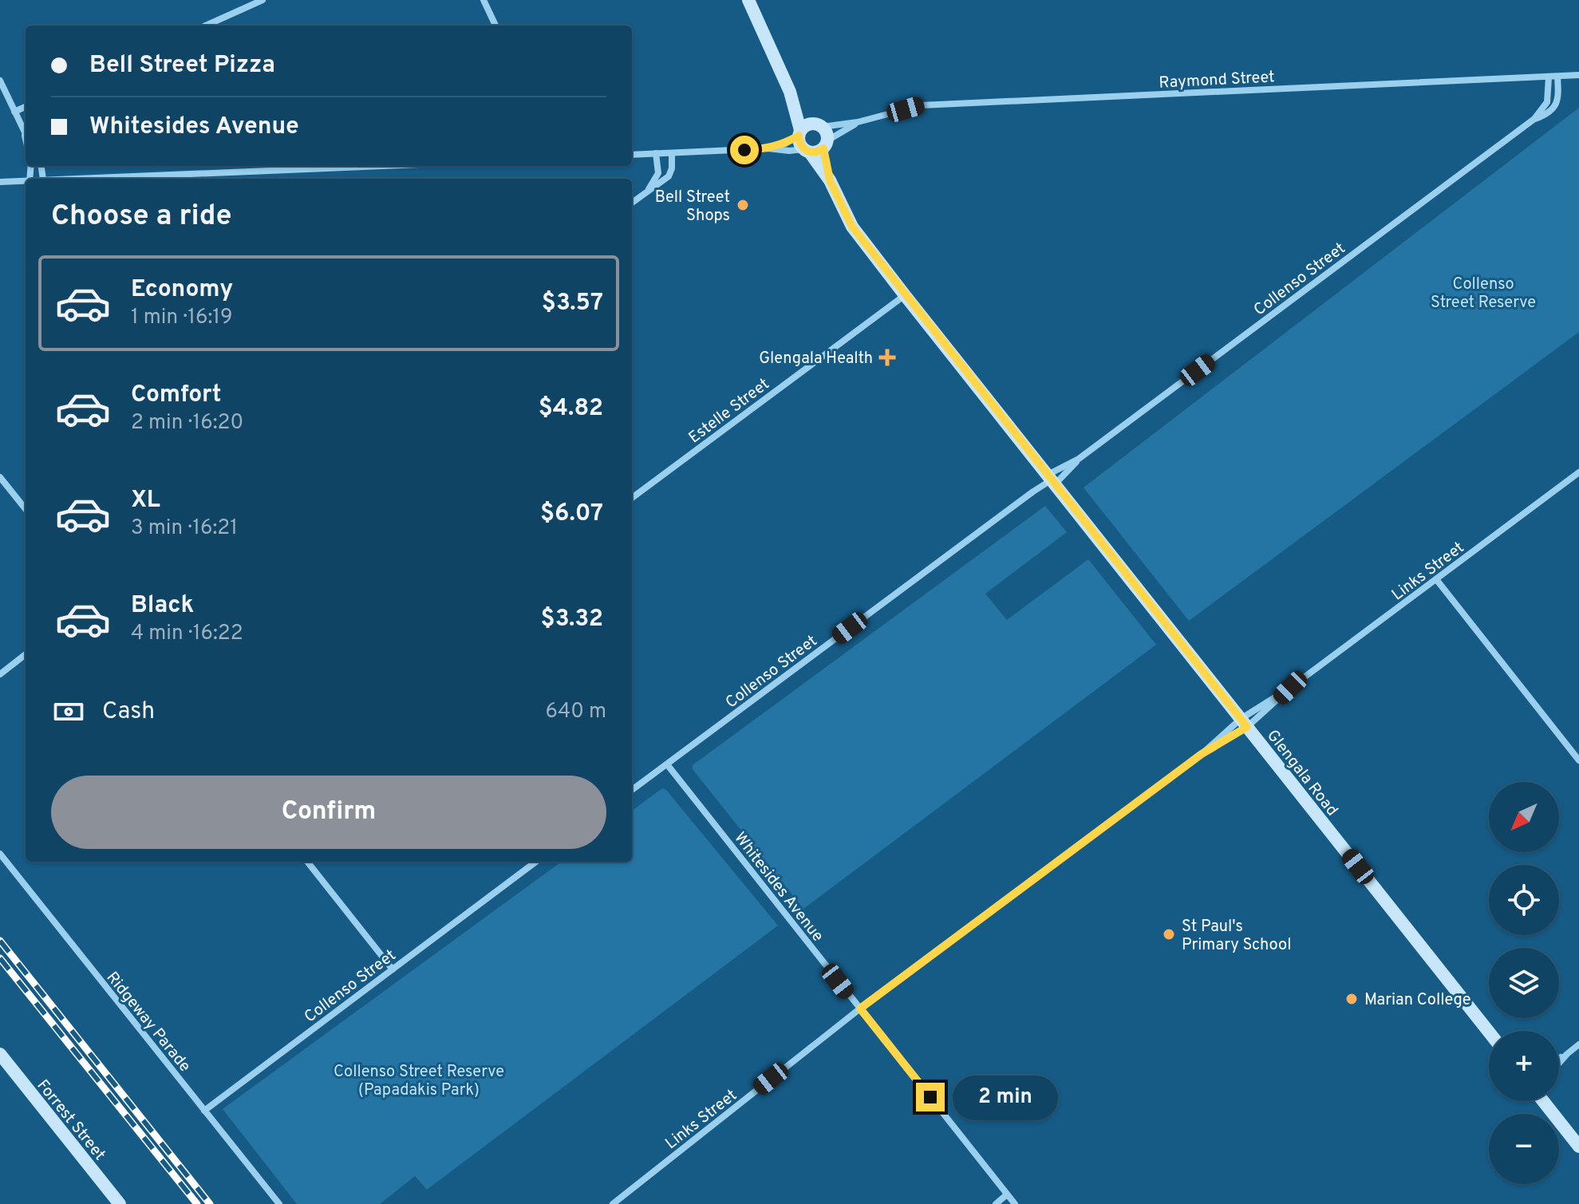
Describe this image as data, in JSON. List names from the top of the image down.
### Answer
{
  "streets": {
    "street": [
      "Raymond Street",
      "Collenso Street",
      "Estelle Street",
      "Links Street",
      "Glengala Road",
      "Whitesides Avenue",
      "Ridgeway Parade",
      "Forrest Street"
    ]
  },
  "crossings": [
    ["Raymond Street", "Collenso Street"],
    ["Raymond Street", "Glengala Road"],
    ["Collenso Street", "Glengala Road"],
    ["Collenso Street", "Whitesides Avenue"],
    ["Collenso Street", "Ridgeway Parade"],
    ["Estelle Street", "Glengala Road"],
    ["Links Street", "Glengala Road"],
    ["Links Street", "Whitesides Avenue"]
  ],
  "parks": ["Collenso Street Reserve", "Collenso Street Reserve (Papadakis Park)"],
  "places": {
    "other": ["Bell Street Shops", "St Paul's Primary School", "Marian College"],
    "health": ["Glengala Health"]
  },
  "north": "bottom left",
  "page": {
    "banner": ["Bell Street Pizza", "Whitesides Avenue"],
    "heading": "Choose a ride",
    "list": [
      {
        "name": "Economy",
        "note": "1 min · 16:19",
        "value": "$3.57"
      },
      {
        "name": "Comfort",
        "note": "2 min · 16:20",
        "value": "$4.82"
      },
      {
        "name": "XL",
        "note": "3 min · 16:21",
        "value": "$6.07"
      },
      {
        "name": "Black",
        "note": "4 min · 16:22",
        "value": "$3.32"
      }
    ],
    "pay": ["Cash", "640 m"],
    "buttons": "Confirm",
    "map_buttons": ["+", "−"],
    "bubble": "2 min"
  }
}
